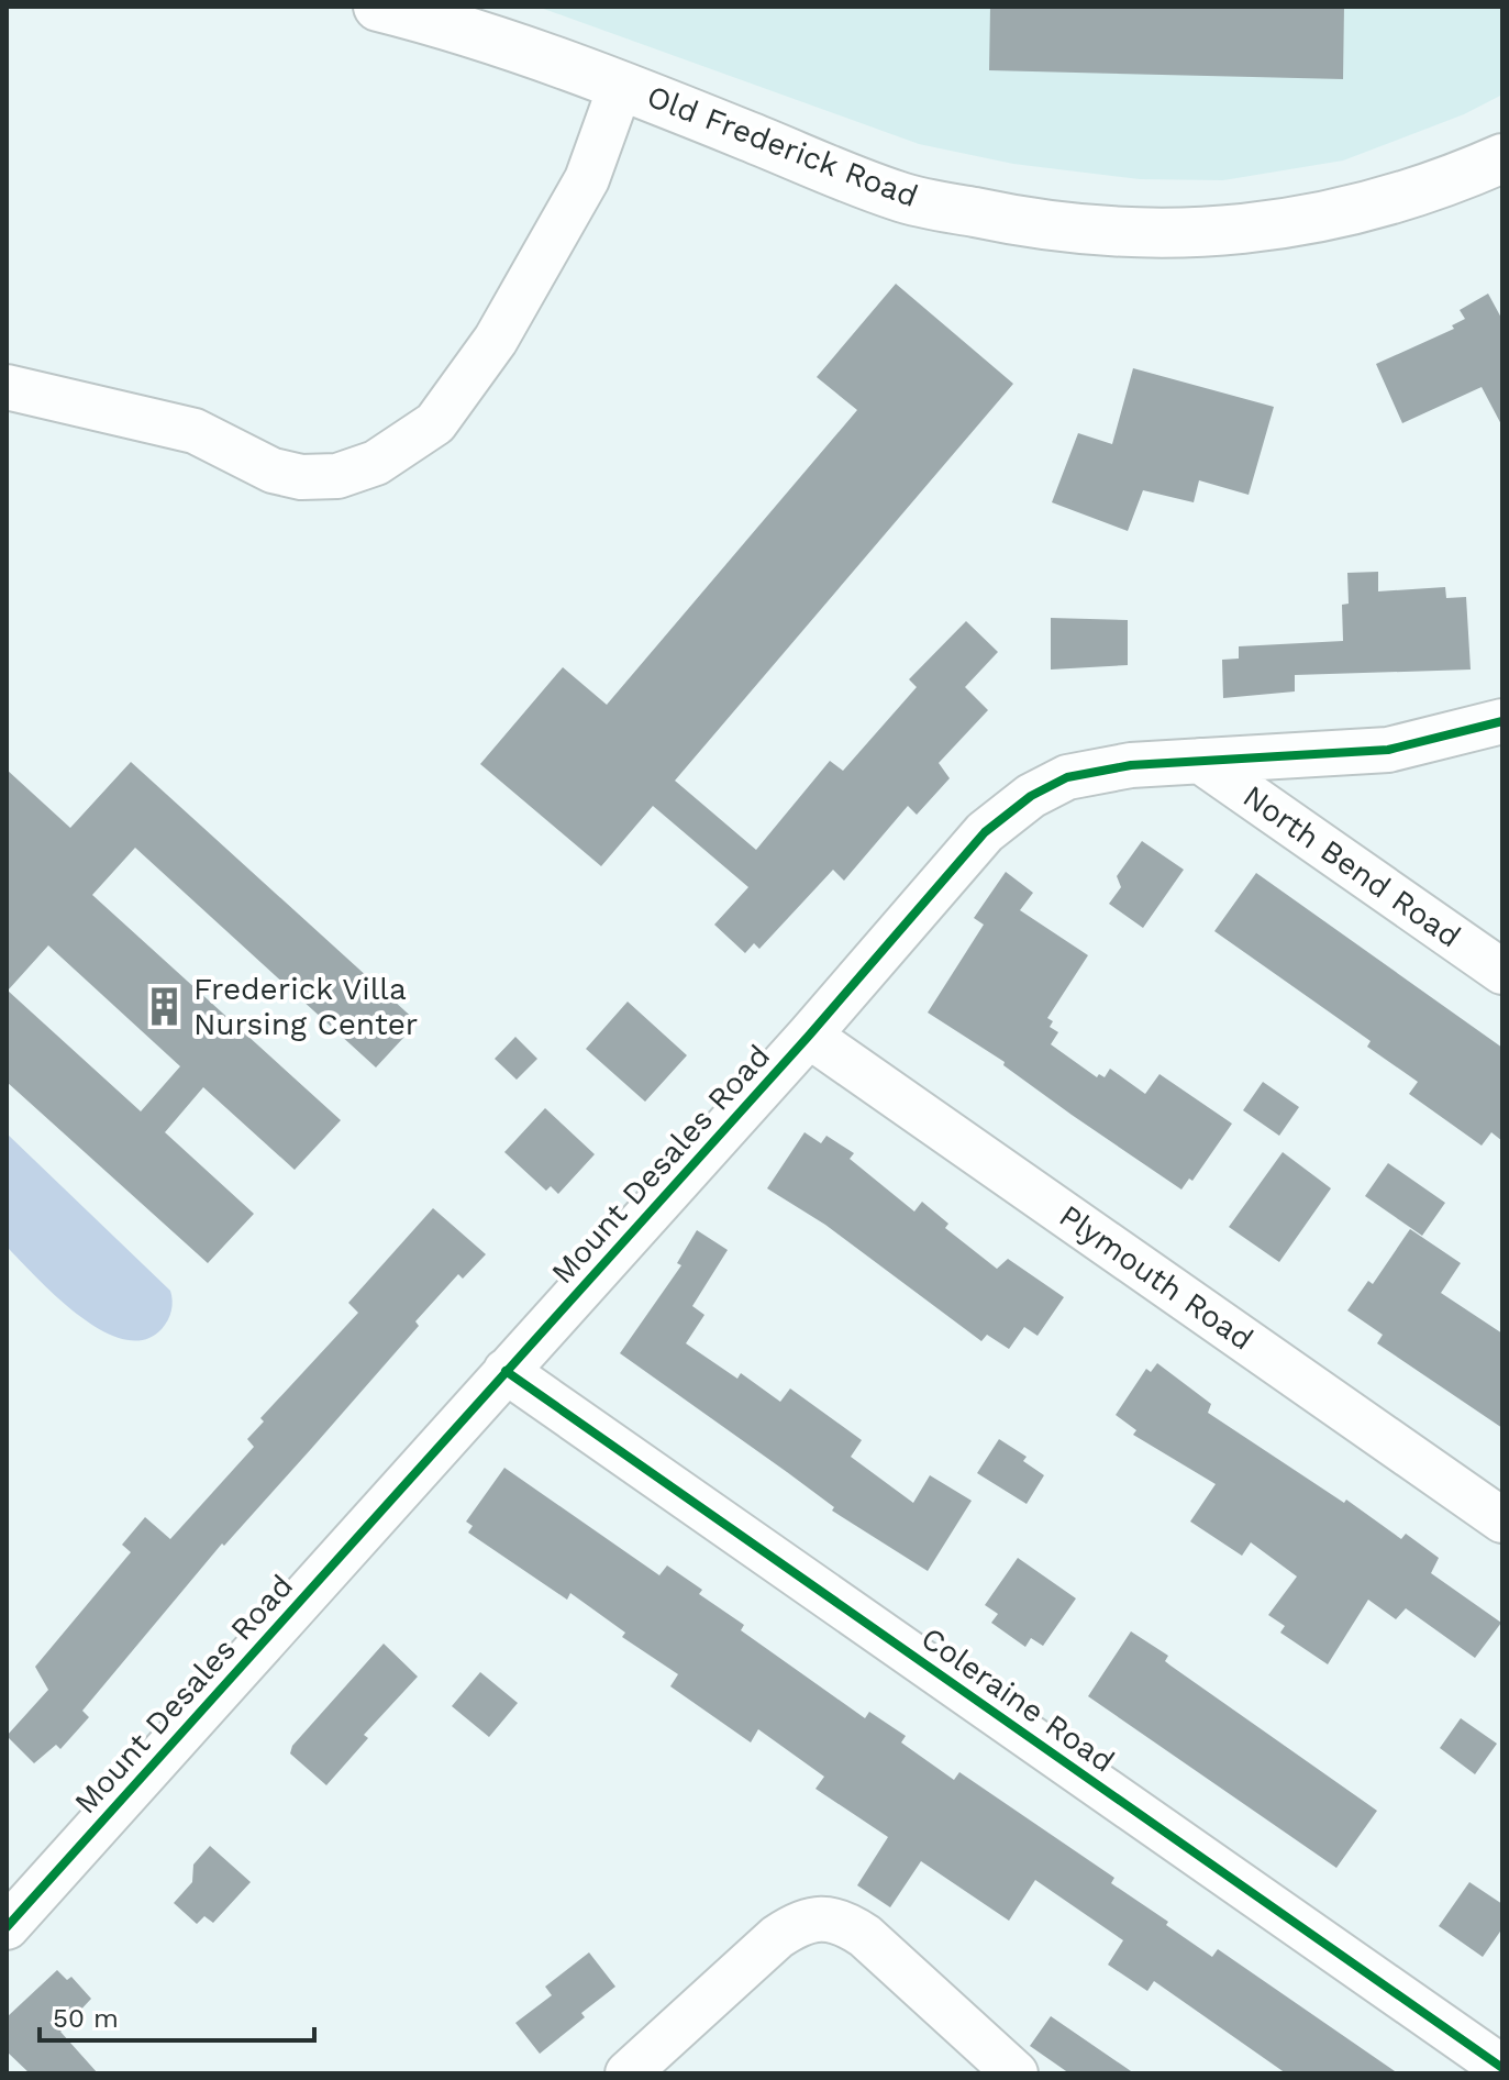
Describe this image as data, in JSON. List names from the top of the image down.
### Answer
{
  "streets": {
    "street": [
      "Old Frederick Road",
      "North Bend Road",
      "Mount Desales Road",
      "Plymouth Road",
      "Coleraine Road"
    ]
  },
  "crossings": [
    ["North Bend Road", "Mount Desales Road"],
    ["Mount Desales Road", "Plymouth Road"],
    ["Mount Desales Road", "Coleraine Road"]
  ],
  "places": {
    "building": ["Frederick Villa Nursing Center"]
  },
  "scale_bar": "50 m"
}
